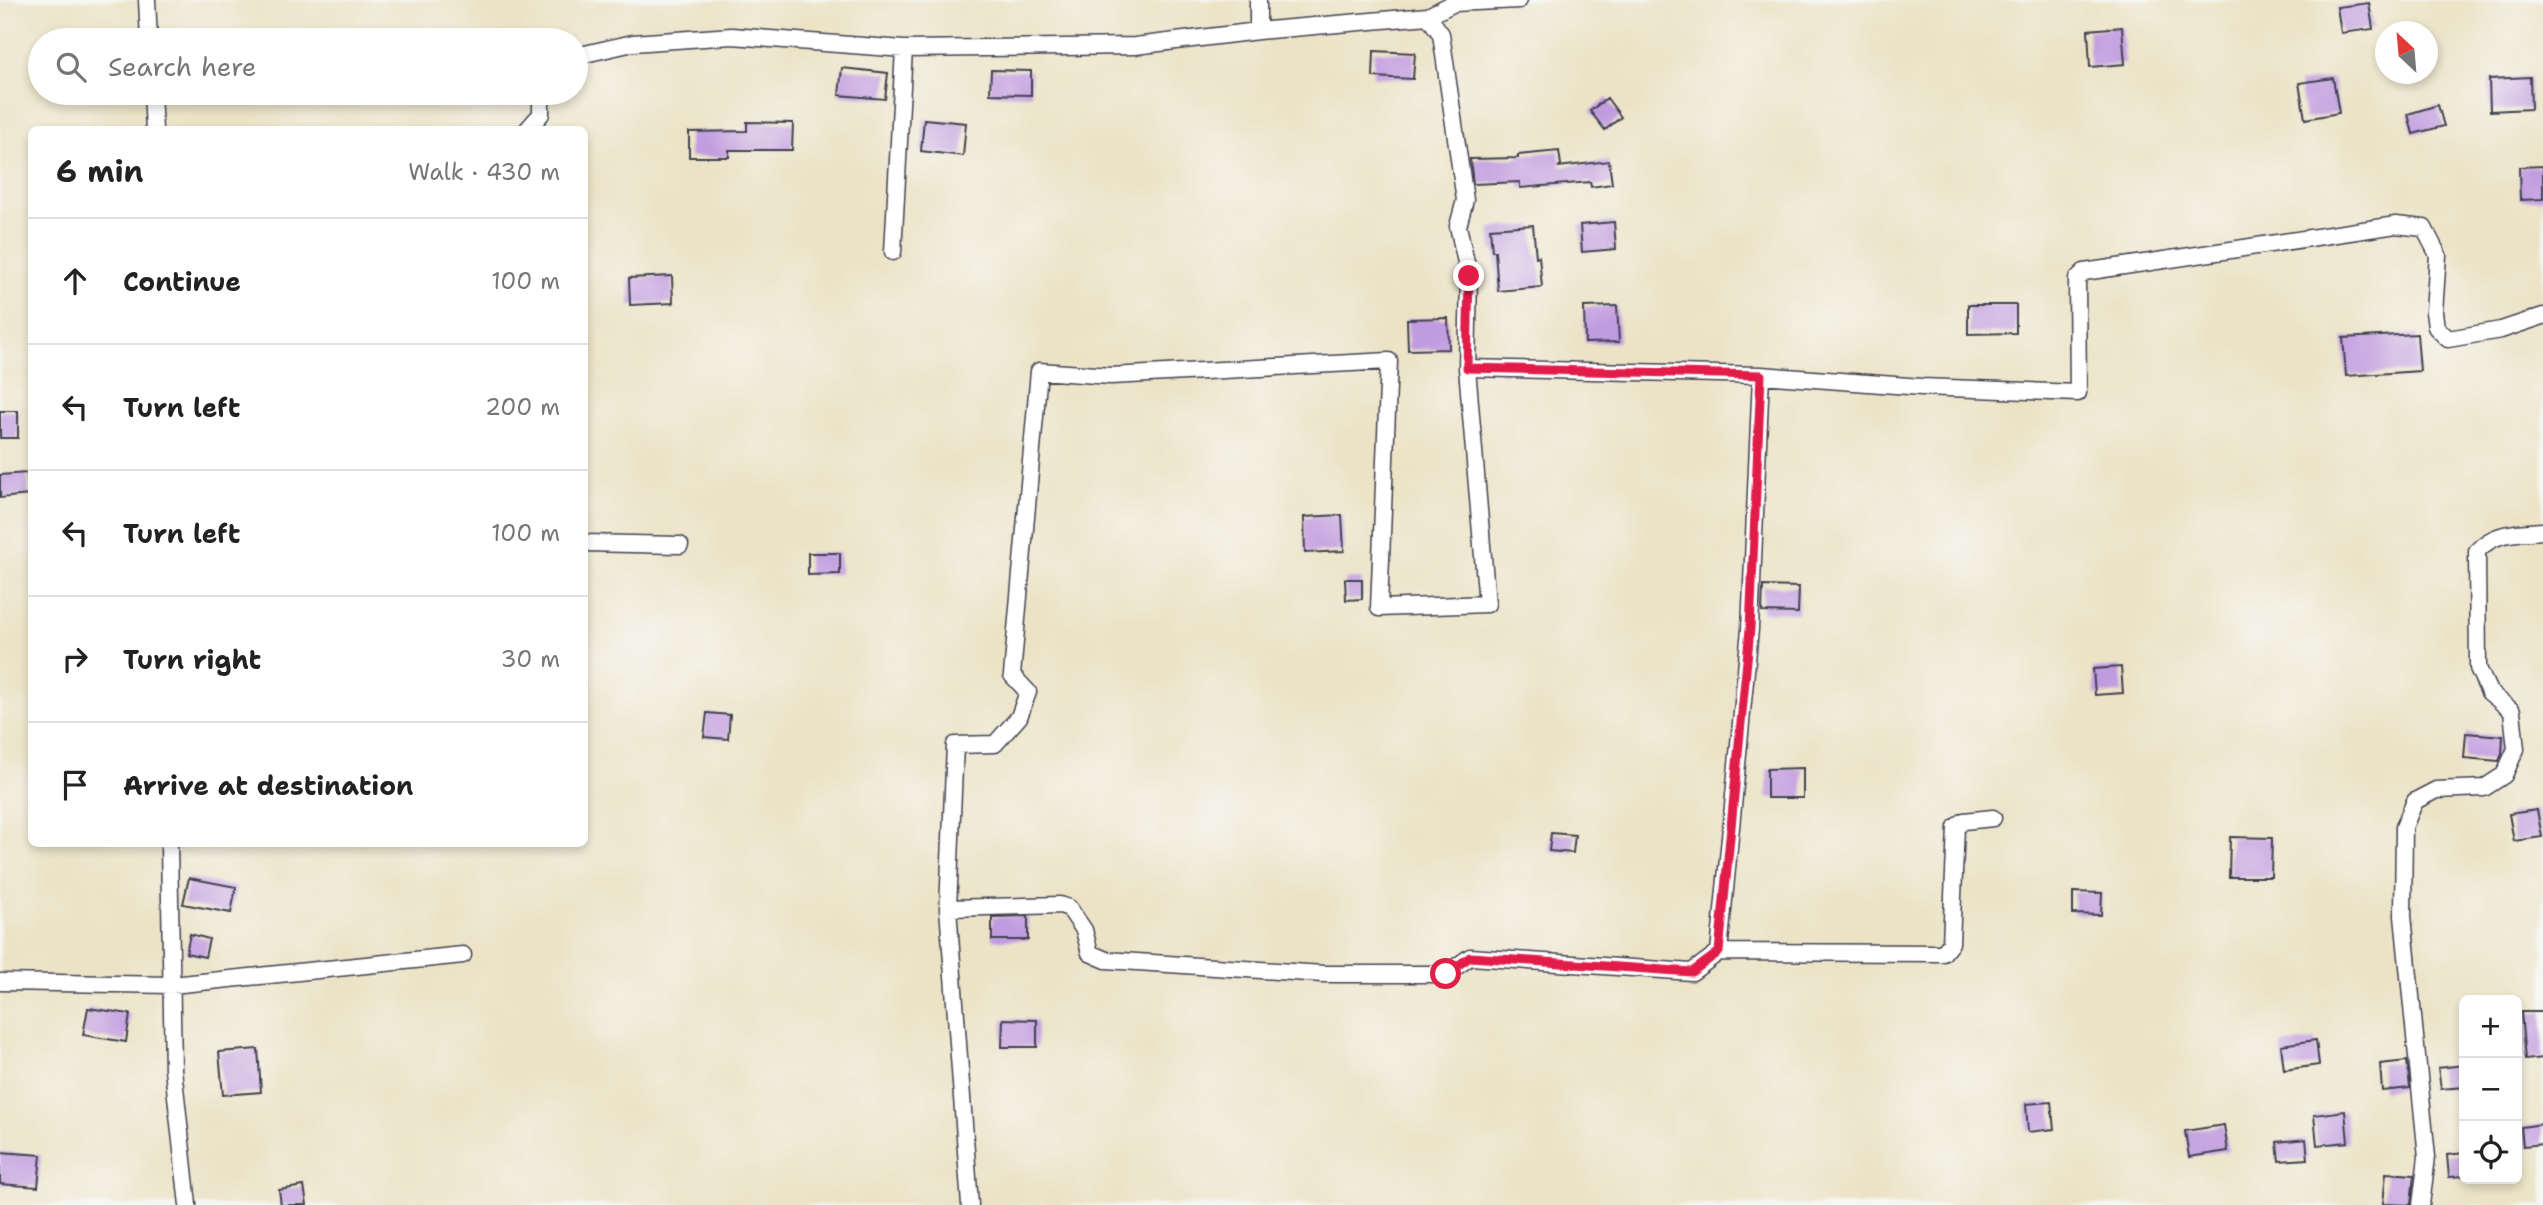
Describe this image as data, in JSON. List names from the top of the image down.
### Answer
{
  "north": "top left",
  "page": {
    "search": "Search here",
    "heading": ["6 min", "Walk · 430 m"],
    "list": [
      ["Continue", "100 m"],
      ["Turn left", "200 m"],
      ["Turn left", "100 m"],
      ["Turn right", "30 m"],
      "Arrive at destination"
    ],
    "map_buttons": ["+", "−"]
  }
}
